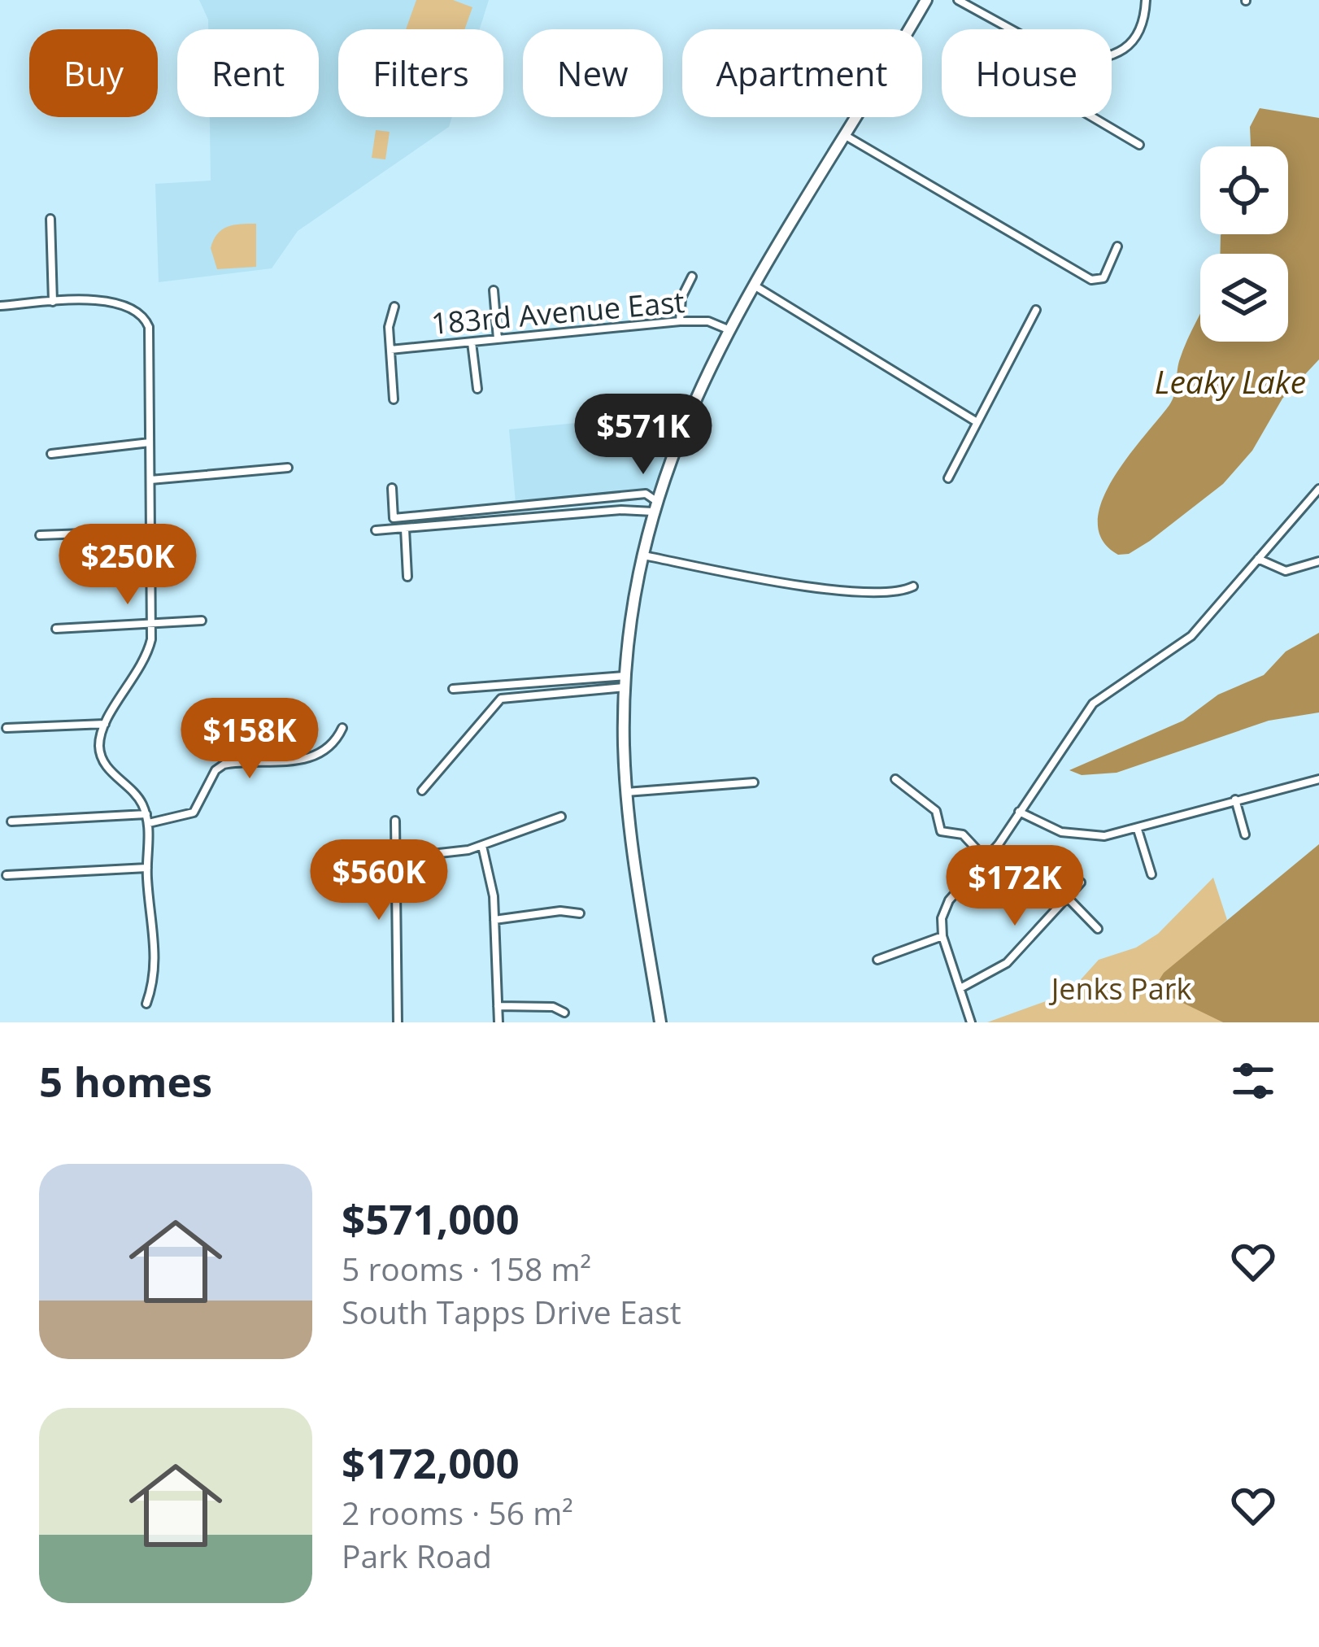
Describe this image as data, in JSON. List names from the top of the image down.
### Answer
{
  "streets": {
    "street": ["183rd Avenue East"]
  },
  "water": ["Leaky Lake"],
  "parks": ["Jenks Park"],
  "page": {
    "chip": [
      "Buy",
      "Rent",
      "Filters",
      "New",
      "Apartment",
      "House"
    ],
    "price": [
      "$571K",
      "$250K",
      "$158K",
      "$560K",
      "$172K"
    ],
    "heading": "5 homes",
    "list": [
      {
        "name": "$571,000",
        "note": "5 rooms · 158 m² · South Tapps Drive East"
      },
      {
        "name": "$172,000",
        "note": "2 rooms · 56 m² · Park Road"
      }
    ]
  }
}
